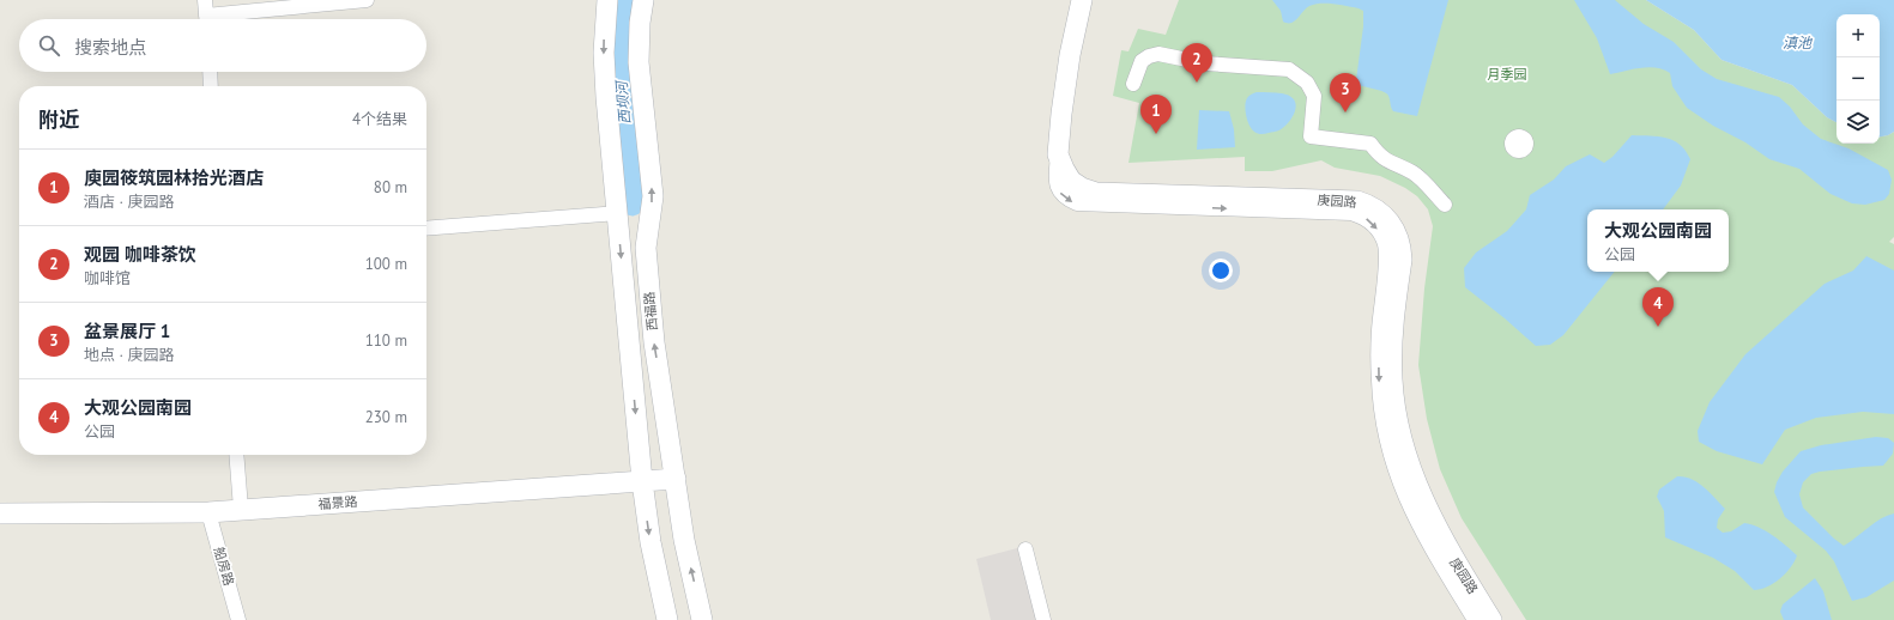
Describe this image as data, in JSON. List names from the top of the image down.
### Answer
{
  "streets": {
    "street": [
      "庚园路",
      "西福路",
      "福景路",
      "船房路"
    ]
  },
  "crossings": [
    ["西福路", "福景路"],
    ["福景路", "船房路"]
  ],
  "water": ["滇池", "西坝河"],
  "parks": ["月季园"],
  "page": {
    "map_buttons": ["+", "−"],
    "search": "搜索地点",
    "pins": [
      "2",
      "3",
      "1",
      "4"
    ],
    "heading": ["附近", "4个结果"],
    "list": [
      {
        "mark": "1",
        "name": "庾园筱筑园林拾光酒店",
        "note": "酒店 · 庚园路",
        "value": "80 m"
      },
      {
        "mark": "2",
        "name": "观园 咖啡茶饮",
        "note": "咖啡馆",
        "value": "100 m"
      },
      {
        "mark": "3",
        "name": "盆景展厅 1",
        "note": "地点 · 庚园路",
        "value": "110 m"
      },
      {
        "mark": "4",
        "name": "大观公园南园",
        "note": "公园",
        "value": "230 m"
      }
    ],
    "popup": ["大观公园南园", "公园"]
  }
}
